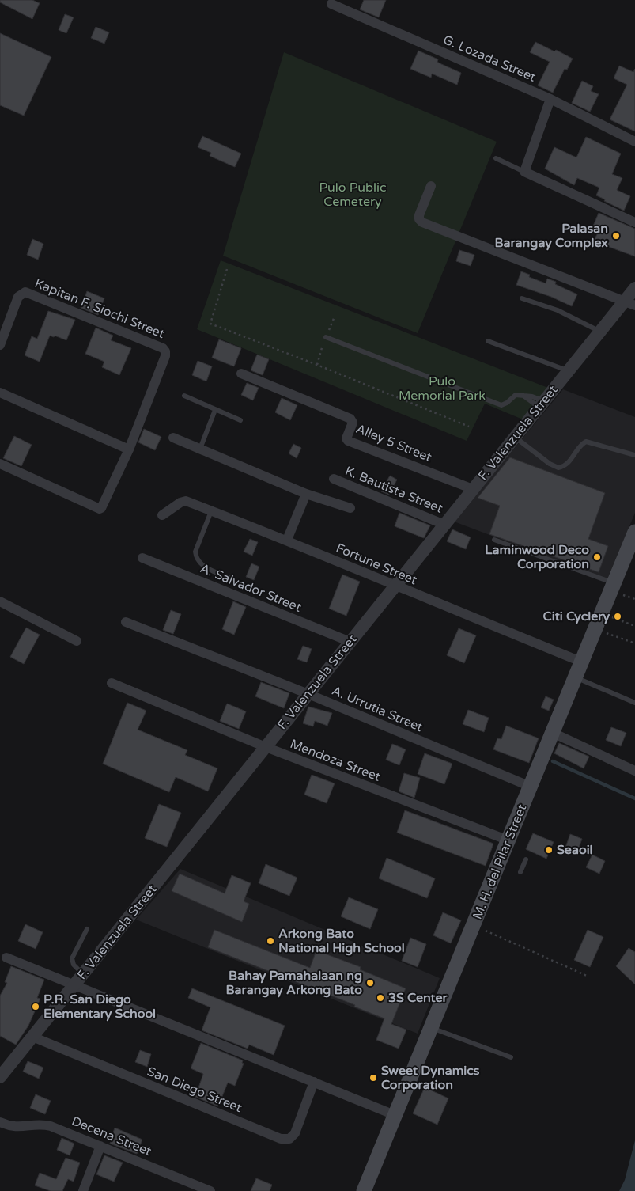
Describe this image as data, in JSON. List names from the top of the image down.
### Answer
{
  "streets": {
    "main road": ["M. H. del Pilar Street"],
    "street": [
      "G. Lozada Street",
      "Kapitan F. Siochi Street",
      "F. Valenzuela Street",
      "Alley 5 Street",
      "K. Bautista Street",
      "Fortune Street",
      "A. Salvador Street",
      "A. Urrutia Street",
      "Mendoza Street",
      "San Diego Street",
      "Decena Street"
    ]
  },
  "crossings": [
    ["F. Valenzuela Street", "Alley 5 Street"],
    ["F. Valenzuela Street", "K. Bautista Street"],
    ["F. Valenzuela Street", "Fortune Street"],
    ["F. Valenzuela Street", "A. Salvador Street"],
    ["F. Valenzuela Street", "A. Urrutia Street"],
    ["F. Valenzuela Street", "Mendoza Street"],
    ["F. Valenzuela Street", "San Diego Street"],
    ["Fortune Street", "M. H. del Pilar Street"],
    ["A. Urrutia Street", "M. H. del Pilar Street"],
    ["Mendoza Street", "M. H. del Pilar Street"]
  ],
  "parks": ["Pulo Public Cemetery", "Pulo Memorial Park"],
  "places": [
    "Palasan Barangay Complex",
    "Laminwood Deco Corporation",
    "Citi Cyclery",
    "Seaoil",
    "Arkong Bato National High School",
    "Bahay Pamahalaan ng Barangay Arkong Bato",
    "3S Center",
    "P.R. San Diego Elementary School",
    "Sweet Dynamics Corporation"
  ]
}
